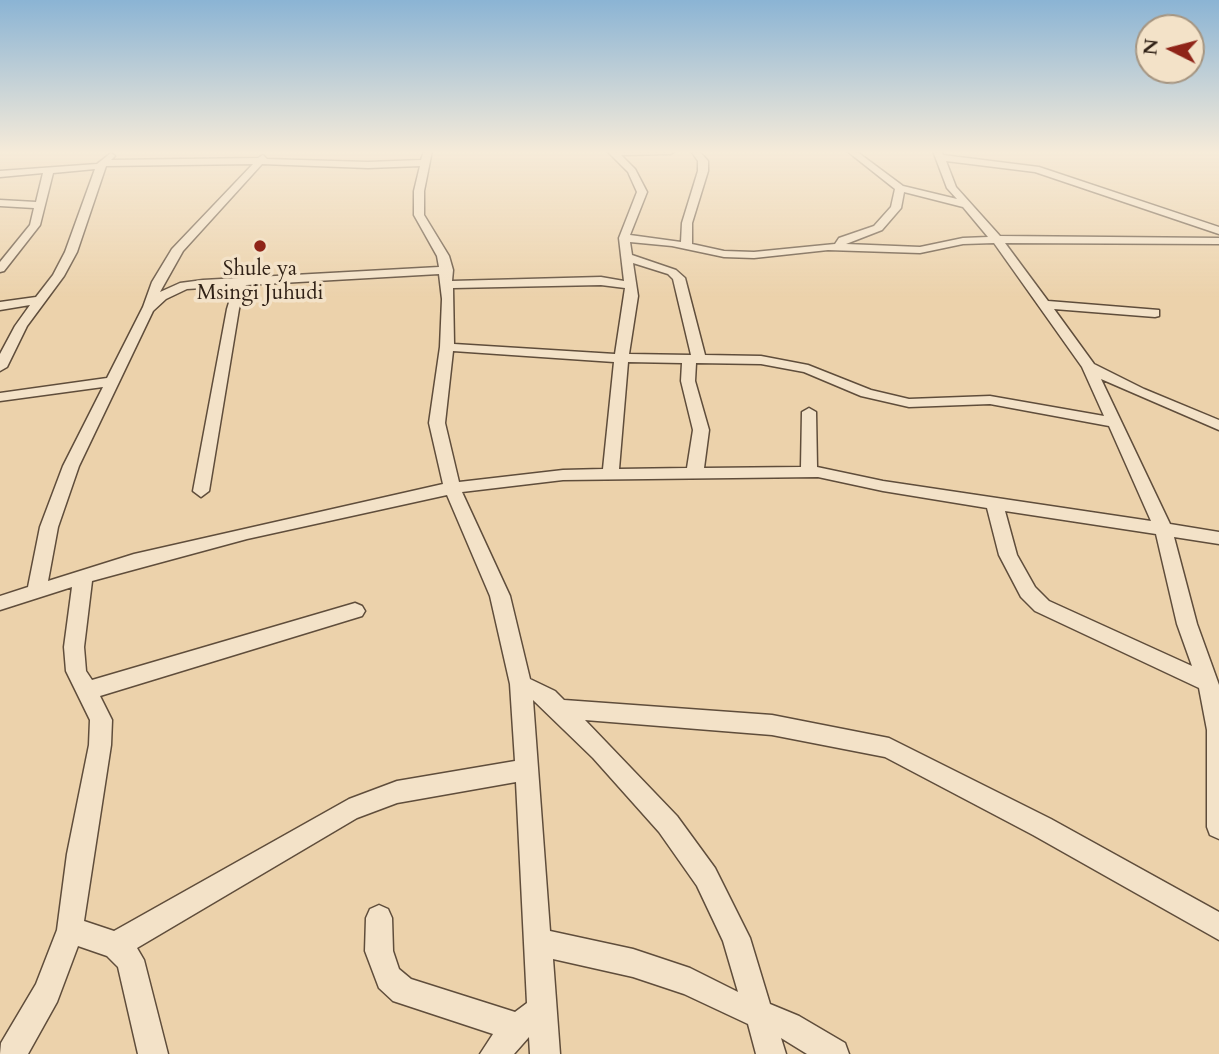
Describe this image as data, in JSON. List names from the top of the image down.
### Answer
{
  "places": ["Shule ya Msingi Juhudi"],
  "north": "left"
}
